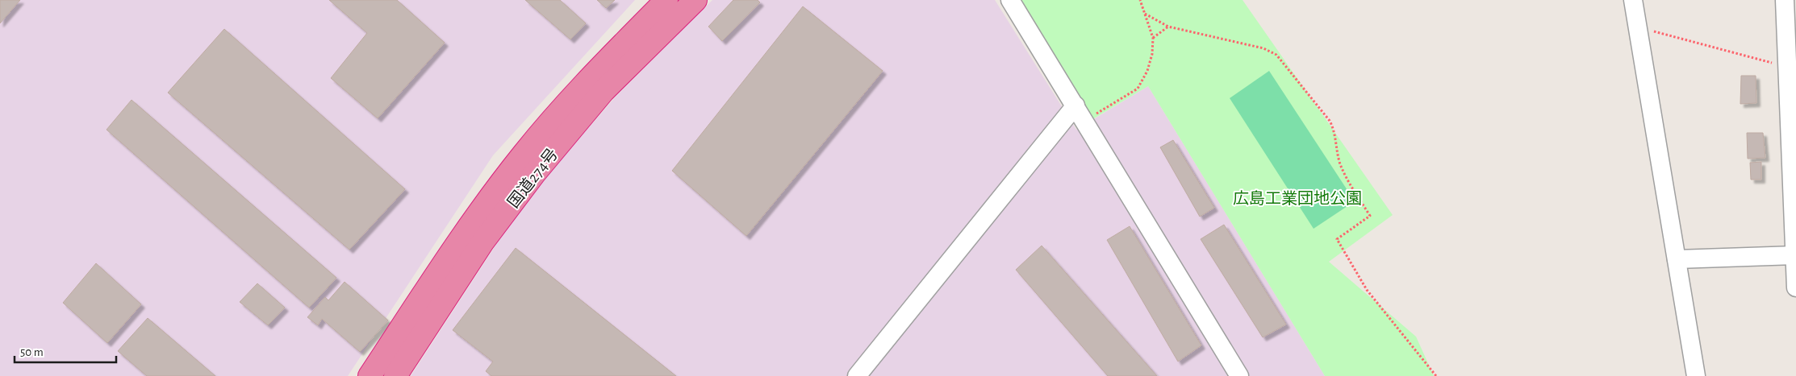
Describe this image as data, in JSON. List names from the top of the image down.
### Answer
{
  "streets": {
    "highway": ["国道274号"]
  },
  "parks": ["広島工業団地公園"],
  "scale_bar": "50 m"
}
